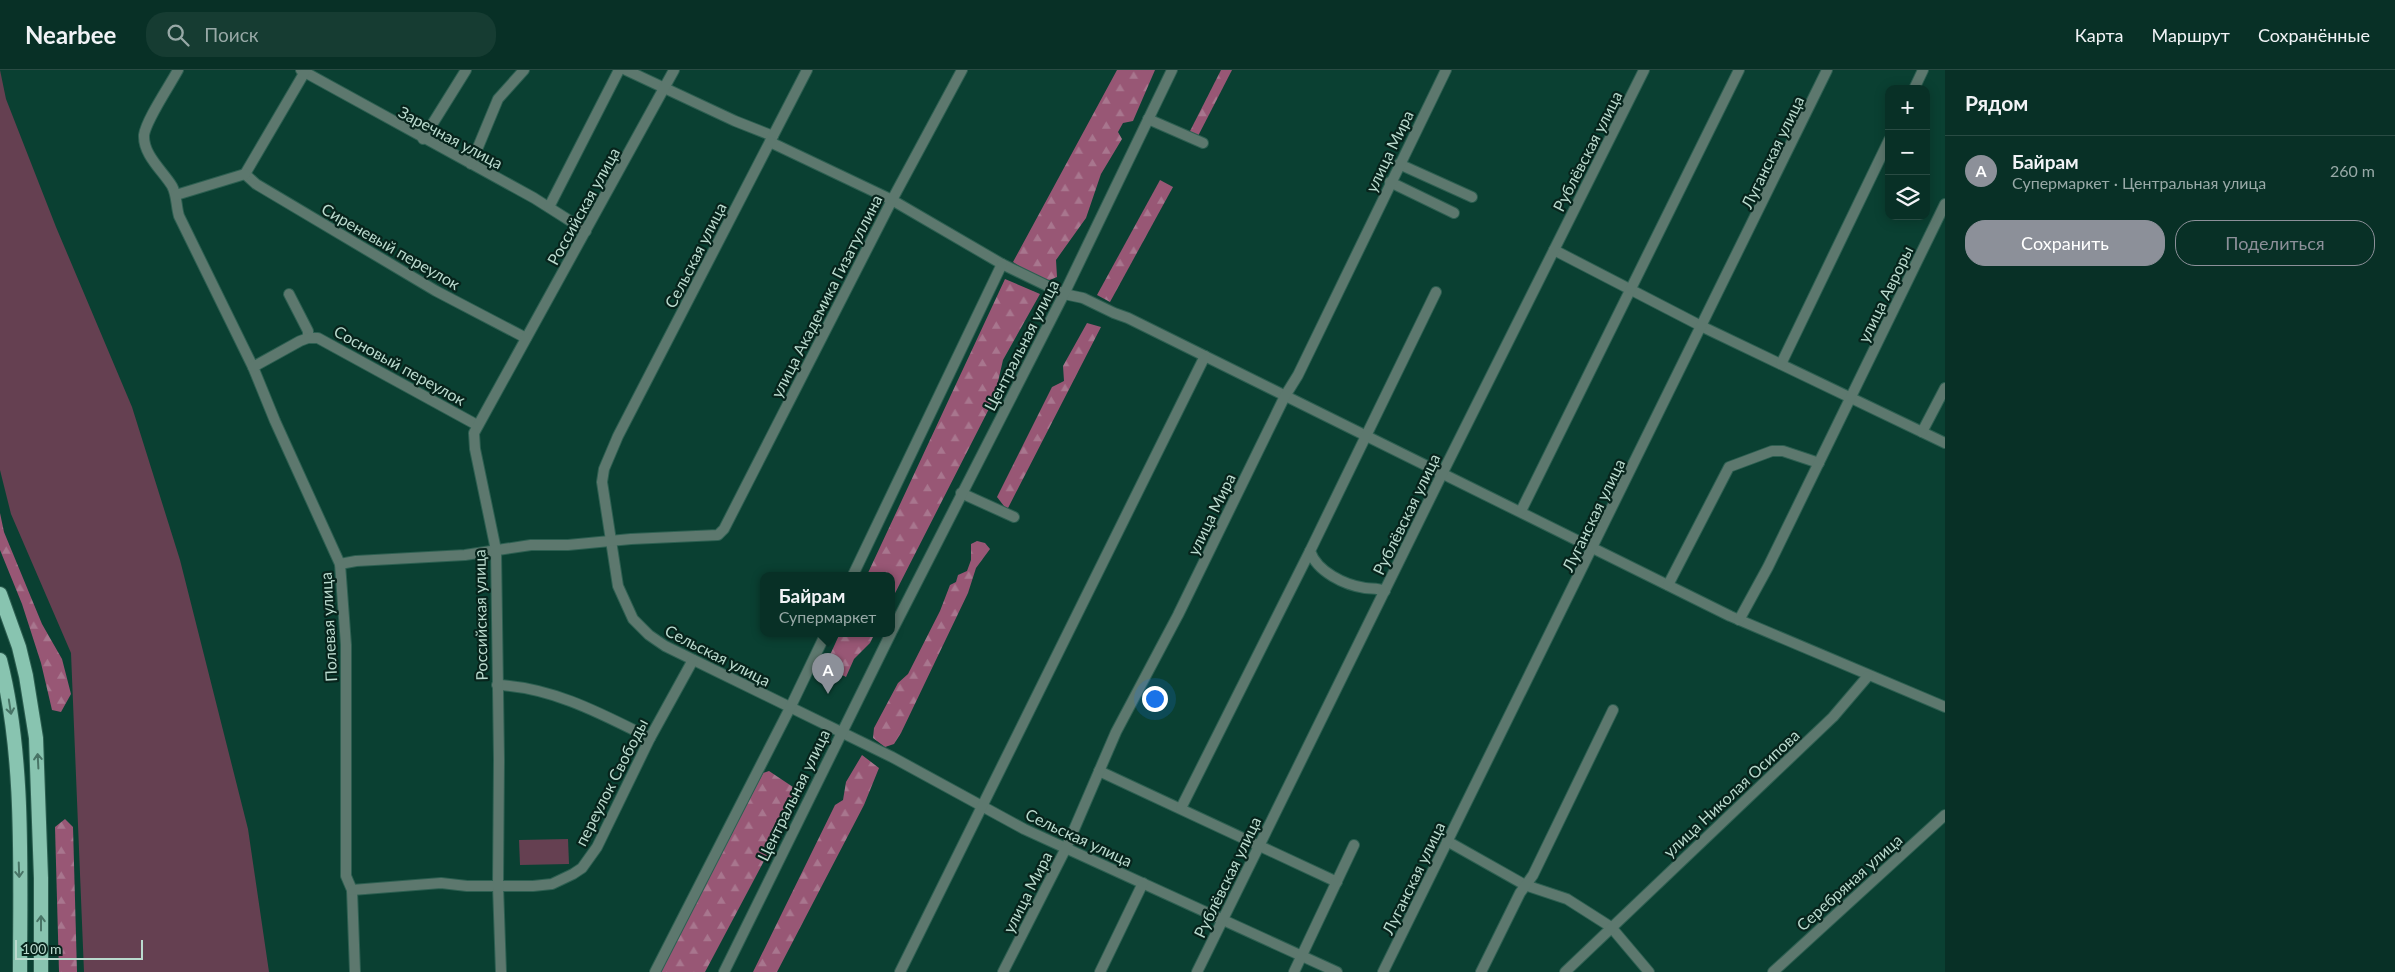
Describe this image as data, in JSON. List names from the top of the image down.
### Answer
{
  "streets": {
    "street": [
      "Заречная улица",
      "улица Мира",
      "Рублёвская улица",
      "Луганская улица",
      "Российская улица",
      "Сиреневый переулок",
      "Сельская улица",
      "улица Авроры",
      "улица Академика Гизатуллина",
      "Центральная улица",
      "Сосновый переулок",
      "Полевая улица",
      "переулок Свободы",
      "улица Николая Осипова",
      "Серебряная улица"
    ]
  },
  "crossings": [
    ["Заречная улица", "Российская улица"],
    ["улица Мира", "Сельская улица"],
    ["Рублёвская улица", "Сельская улица"],
    ["Российская улица", "Сиреневый переулок"],
    ["Российская улица", "Сосновый переулок"],
    ["Российская улица", "переулок Свободы"],
    ["Сельская улица", "улица Академика Гизатуллина"],
    ["Сельская улица", "Центральная улица"],
    ["Сельская улица", "переулок Свободы"],
    ["Сосновый переулок", "Полевая улица"],
    ["Полевая улица", "переулок Свободы"]
  ],
  "scale_bar": "100 m",
  "page": {
    "header": "Nearbee",
    "search": "Поиск",
    "nav": ["Карта", "Маршрут", "Сохранённые"],
    "heading": "Рядом",
    "map_buttons": ["+", "−"],
    "list": [
      {
        "mark": "A",
        "name": "Байрам",
        "note": "Супермаркет · Центральная улица",
        "value": "260 m"
      }
    ],
    "buttons": ["Сохранить", "Поделиться"],
    "popup": ["Байрам", "Супермаркет"],
    "pins": "A",
    "scale": "100 m"
  }
}
